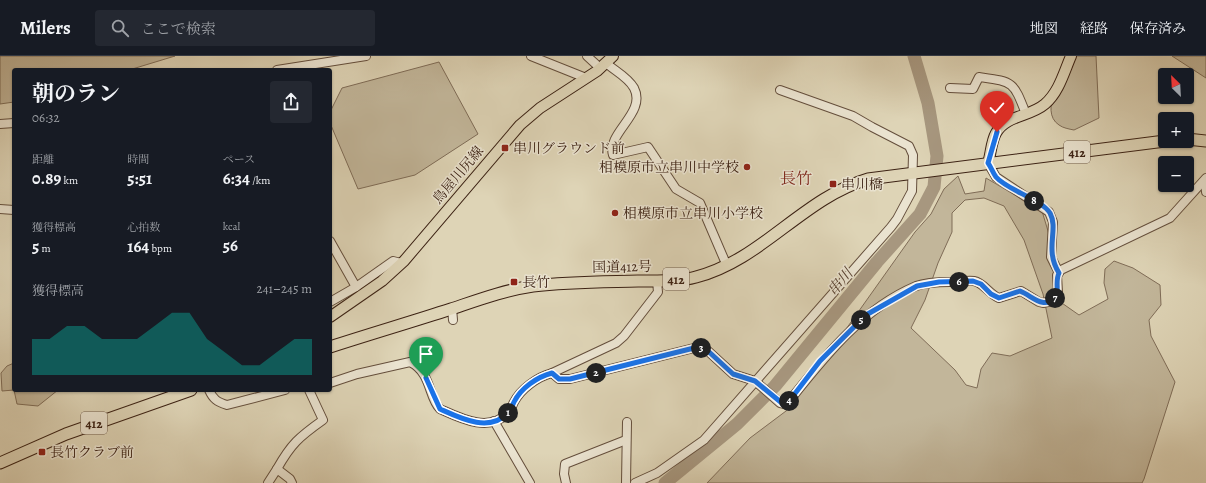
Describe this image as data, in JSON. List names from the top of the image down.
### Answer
{
  "streets": {
    "highway": ["412", "国道412号"],
    "main road": ["鳥屋川尻線"]
  },
  "crossings": [
    ["412", "国道412号"]
  ],
  "districts": ["長竹"],
  "water": ["串川"],
  "places": {
    "transit": [
      "串川グラウンド前",
      "串川橋",
      "長竹",
      "長竹クラブ前"
    ],
    "other": ["相模原市立串川中学校", "相模原市立串川小学校"]
  },
  "north": "top left",
  "page": {
    "header": "Milers",
    "search": "ここで検索",
    "nav": ["地図", "経路", "保存済み"],
    "map_buttons": ["+", "−"],
    "heading": ["朝のラン", "06:32"],
    "stats": [
      ["距離", "0.89 km"],
      ["時間", "5:51"],
      ["ペース", "6:34 /km"],
      ["獲得標高", "5 m"],
      ["心拍数", "164 bpm"],
      ["kcal", "56"]
    ],
    "pins": [
      "8",
      "6",
      "7",
      "5",
      "3",
      "2",
      "4",
      "1"
    ],
    "chart": ["獲得標高", "241–245 m"]
  }
}
